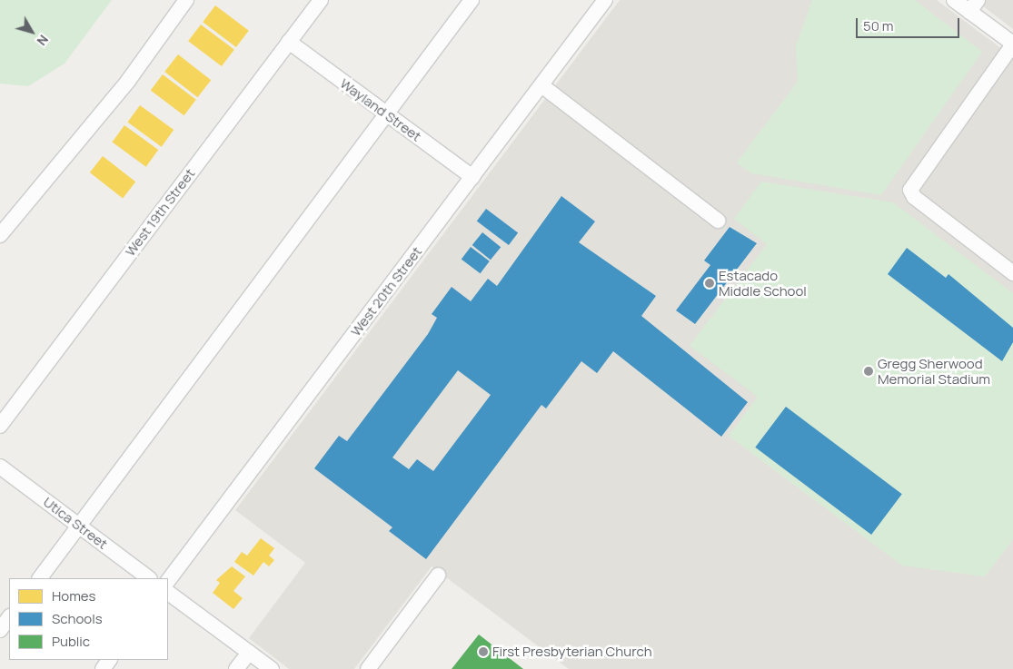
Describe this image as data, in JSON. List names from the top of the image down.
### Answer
{
  "streets": {
    "street": [
      "Wayland Street",
      "West 19th Street",
      "West 20th Street",
      "Utica Street"
    ]
  },
  "crossings": [
    ["Wayland Street", "West 19th Street"],
    ["Wayland Street", "West 20th Street"]
  ],
  "places": ["Estacado Middle School", "Gregg Sherwood Memorial Stadium", "First Presbyterian Church"],
  "legend": ["Homes", "Schools", "Public"],
  "scale_bar": "50 m",
  "north": "bottom right"
}
